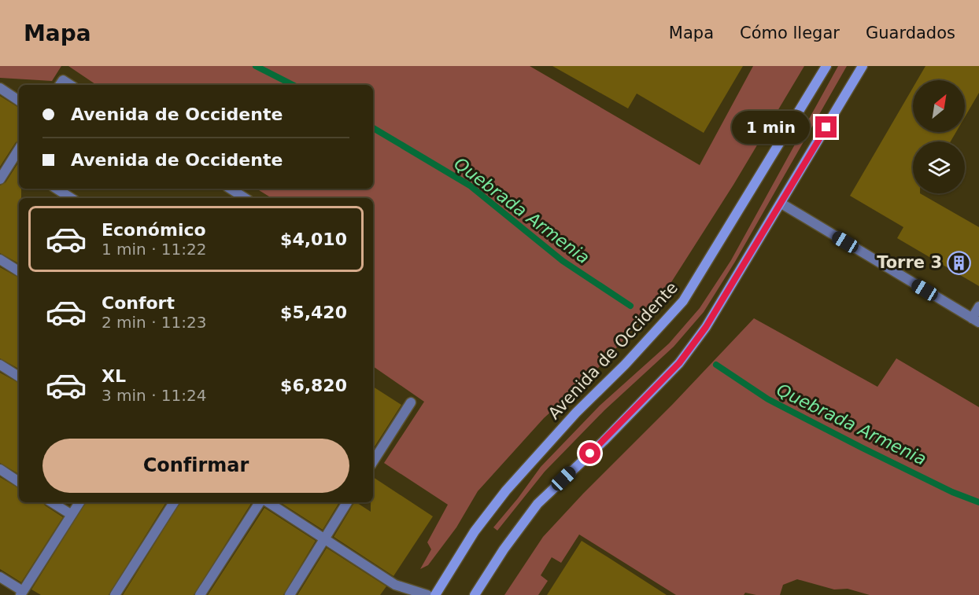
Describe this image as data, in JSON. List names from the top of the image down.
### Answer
{
  "streets": {
    "main road": ["Avenida de Occidente"]
  },
  "water": ["Quebrada Armenia"],
  "places": {
    "building": ["Torre 3"]
  },
  "north": "top right",
  "page": {
    "header": "Mapa",
    "nav": ["Mapa", "Cómo llegar", "Guardados"],
    "banner": ["Avenida de Occidente", "Avenida de Occidente"],
    "bubble": "1 min",
    "list": [
      {
        "name": "Económico",
        "note": "1 min · 11:22",
        "value": "$4,010"
      },
      {
        "name": "Confort",
        "note": "2 min · 11:23",
        "value": "$5,420"
      },
      {
        "name": "XL",
        "note": "3 min · 11:24",
        "value": "$6,820"
      }
    ],
    "buttons": "Confirmar"
  }
}
